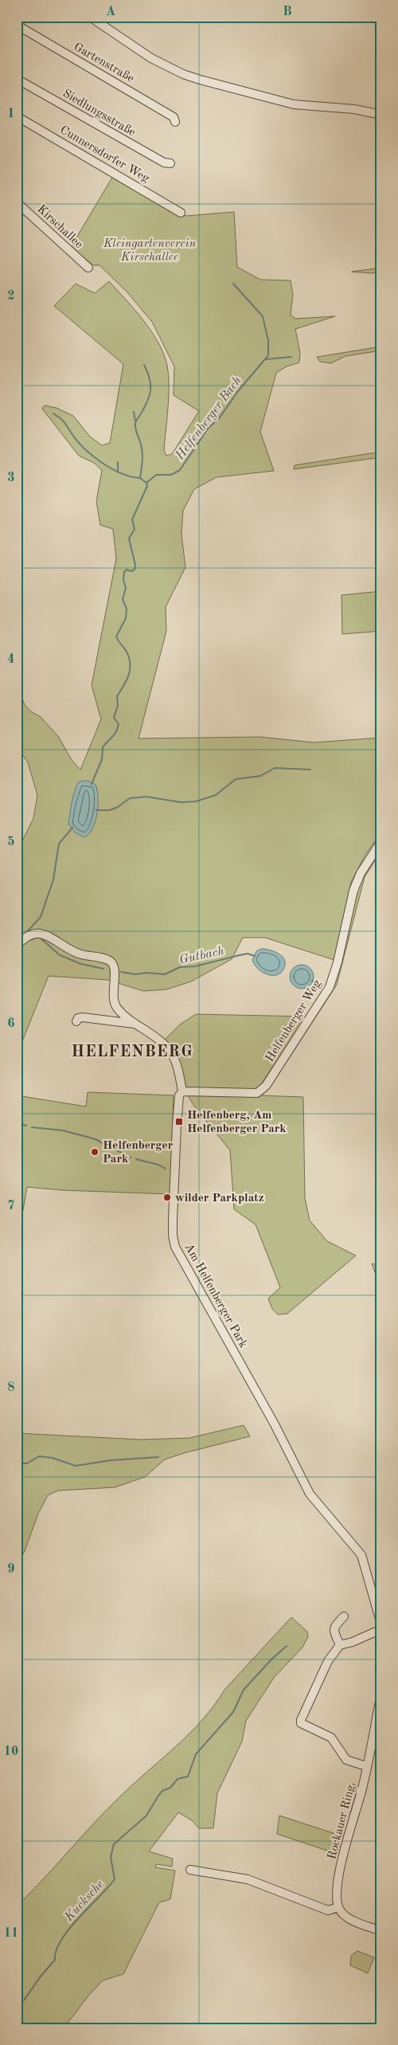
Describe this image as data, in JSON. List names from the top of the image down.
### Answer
{
  "streets": {
    "street": [
      "Gartenstraße",
      "Siedlungsstraße",
      "Cunnersdorfer Weg",
      "Kirschallee",
      "Helfenberger Weg",
      "Am Helfenberger Park",
      "Rockauer Ring"
    ]
  },
  "crossings": [
    ["Helfenberger Weg", "Am Helfenberger Park"]
  ],
  "districts": ["HELFENBERG"],
  "water": ["Helfenberger Bach", "Gutbach", "Kucksche"],
  "parks": ["Kleingartenverein Kirschallee"],
  "places": {
    "transit": ["Helfenberg, Am Helfenberger Park"],
    "other": ["Helfenberger Park", "wilder Parkplatz"]
  },
  "grid": {
    "columns": ["A", "B"],
    "rows": [
      "1",
      "2",
      "3",
      "4",
      "5",
      "6",
      "7",
      "8",
      "9",
      "10",
      "11"
    ]
  }
}
